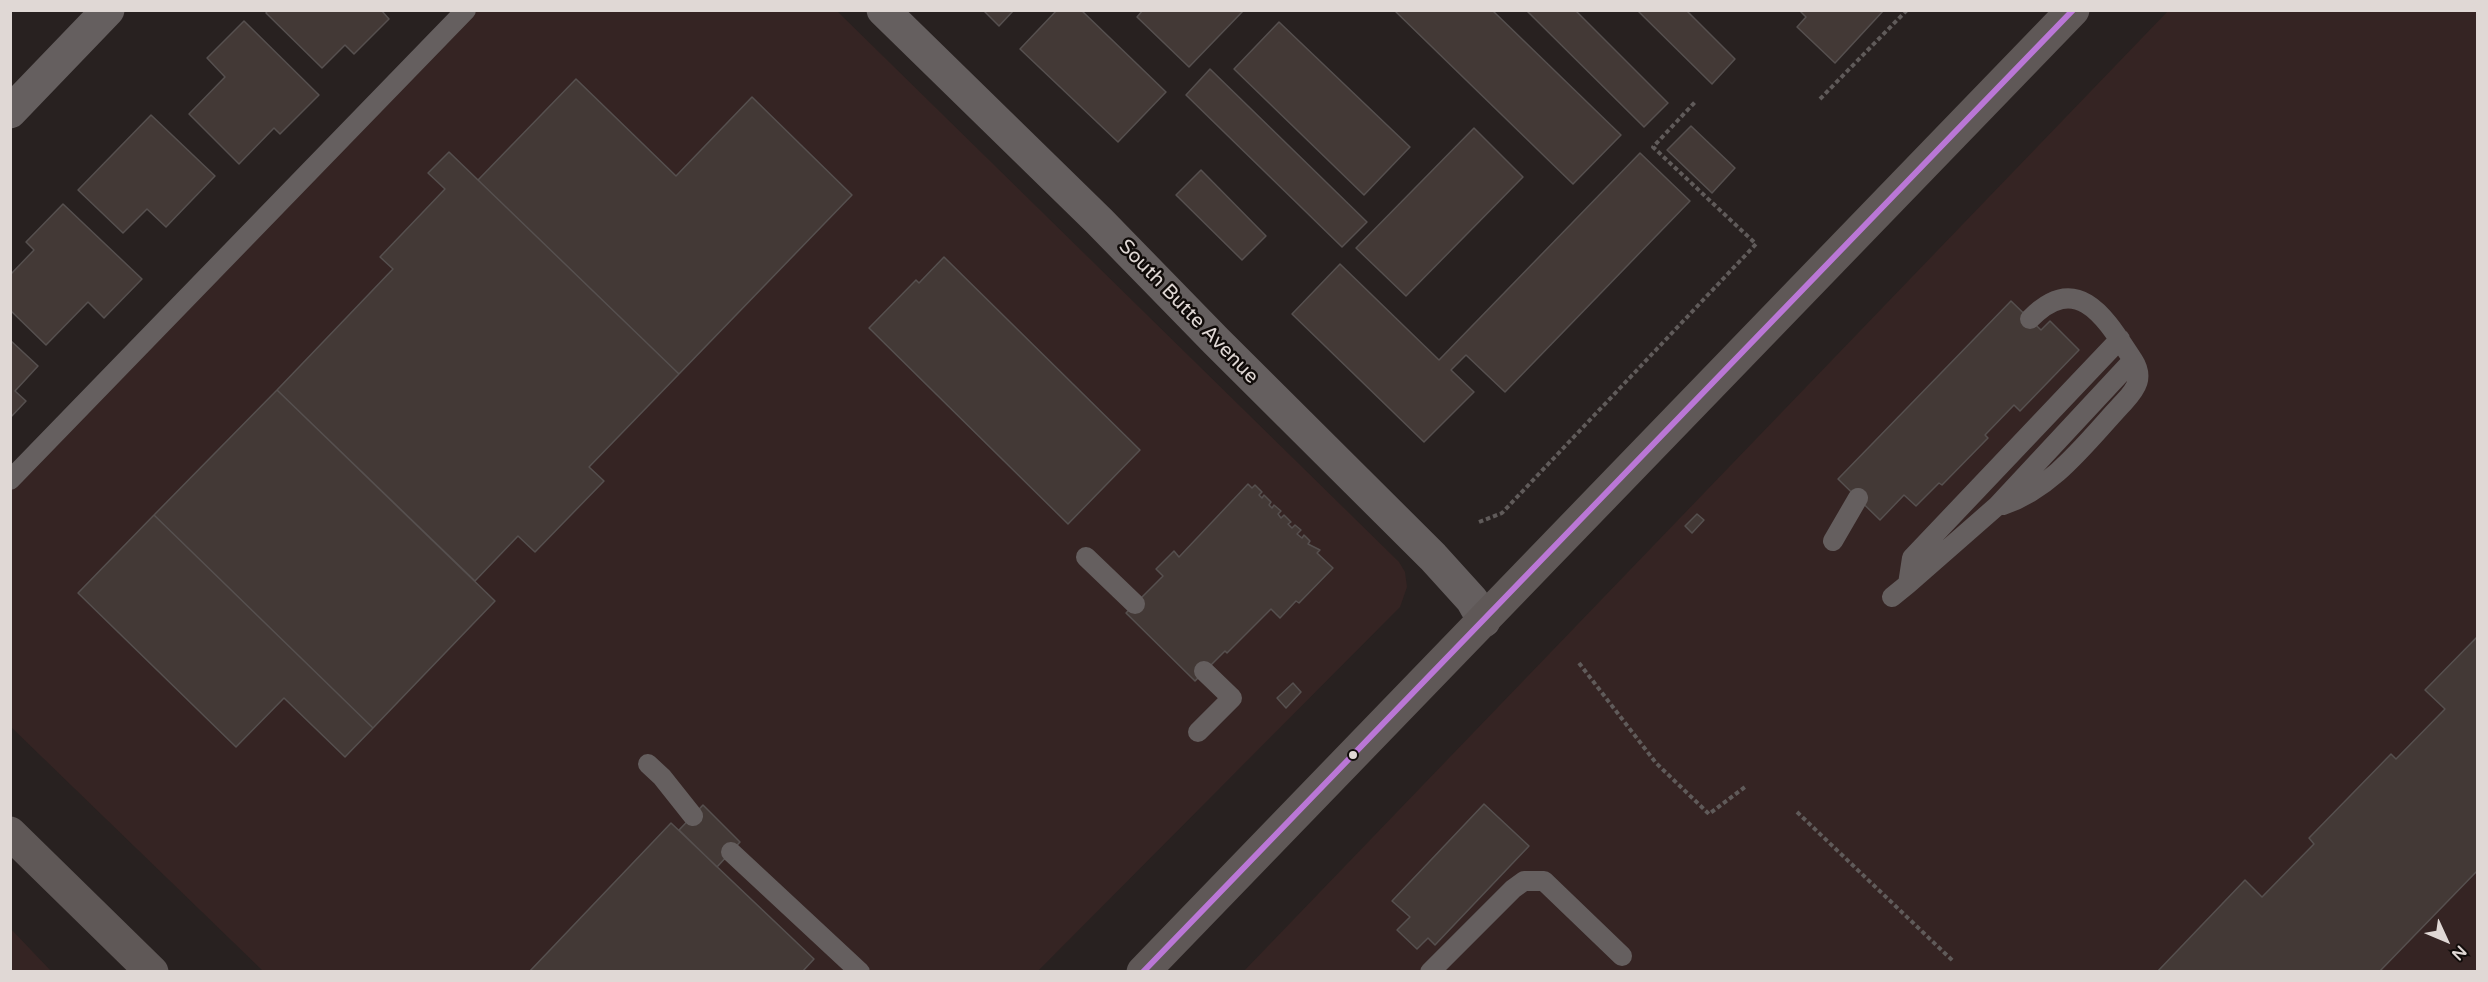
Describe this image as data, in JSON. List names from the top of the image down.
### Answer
{
  "streets": {
    "street": ["South Butte Avenue"]
  },
  "north": "bottom right"
}
